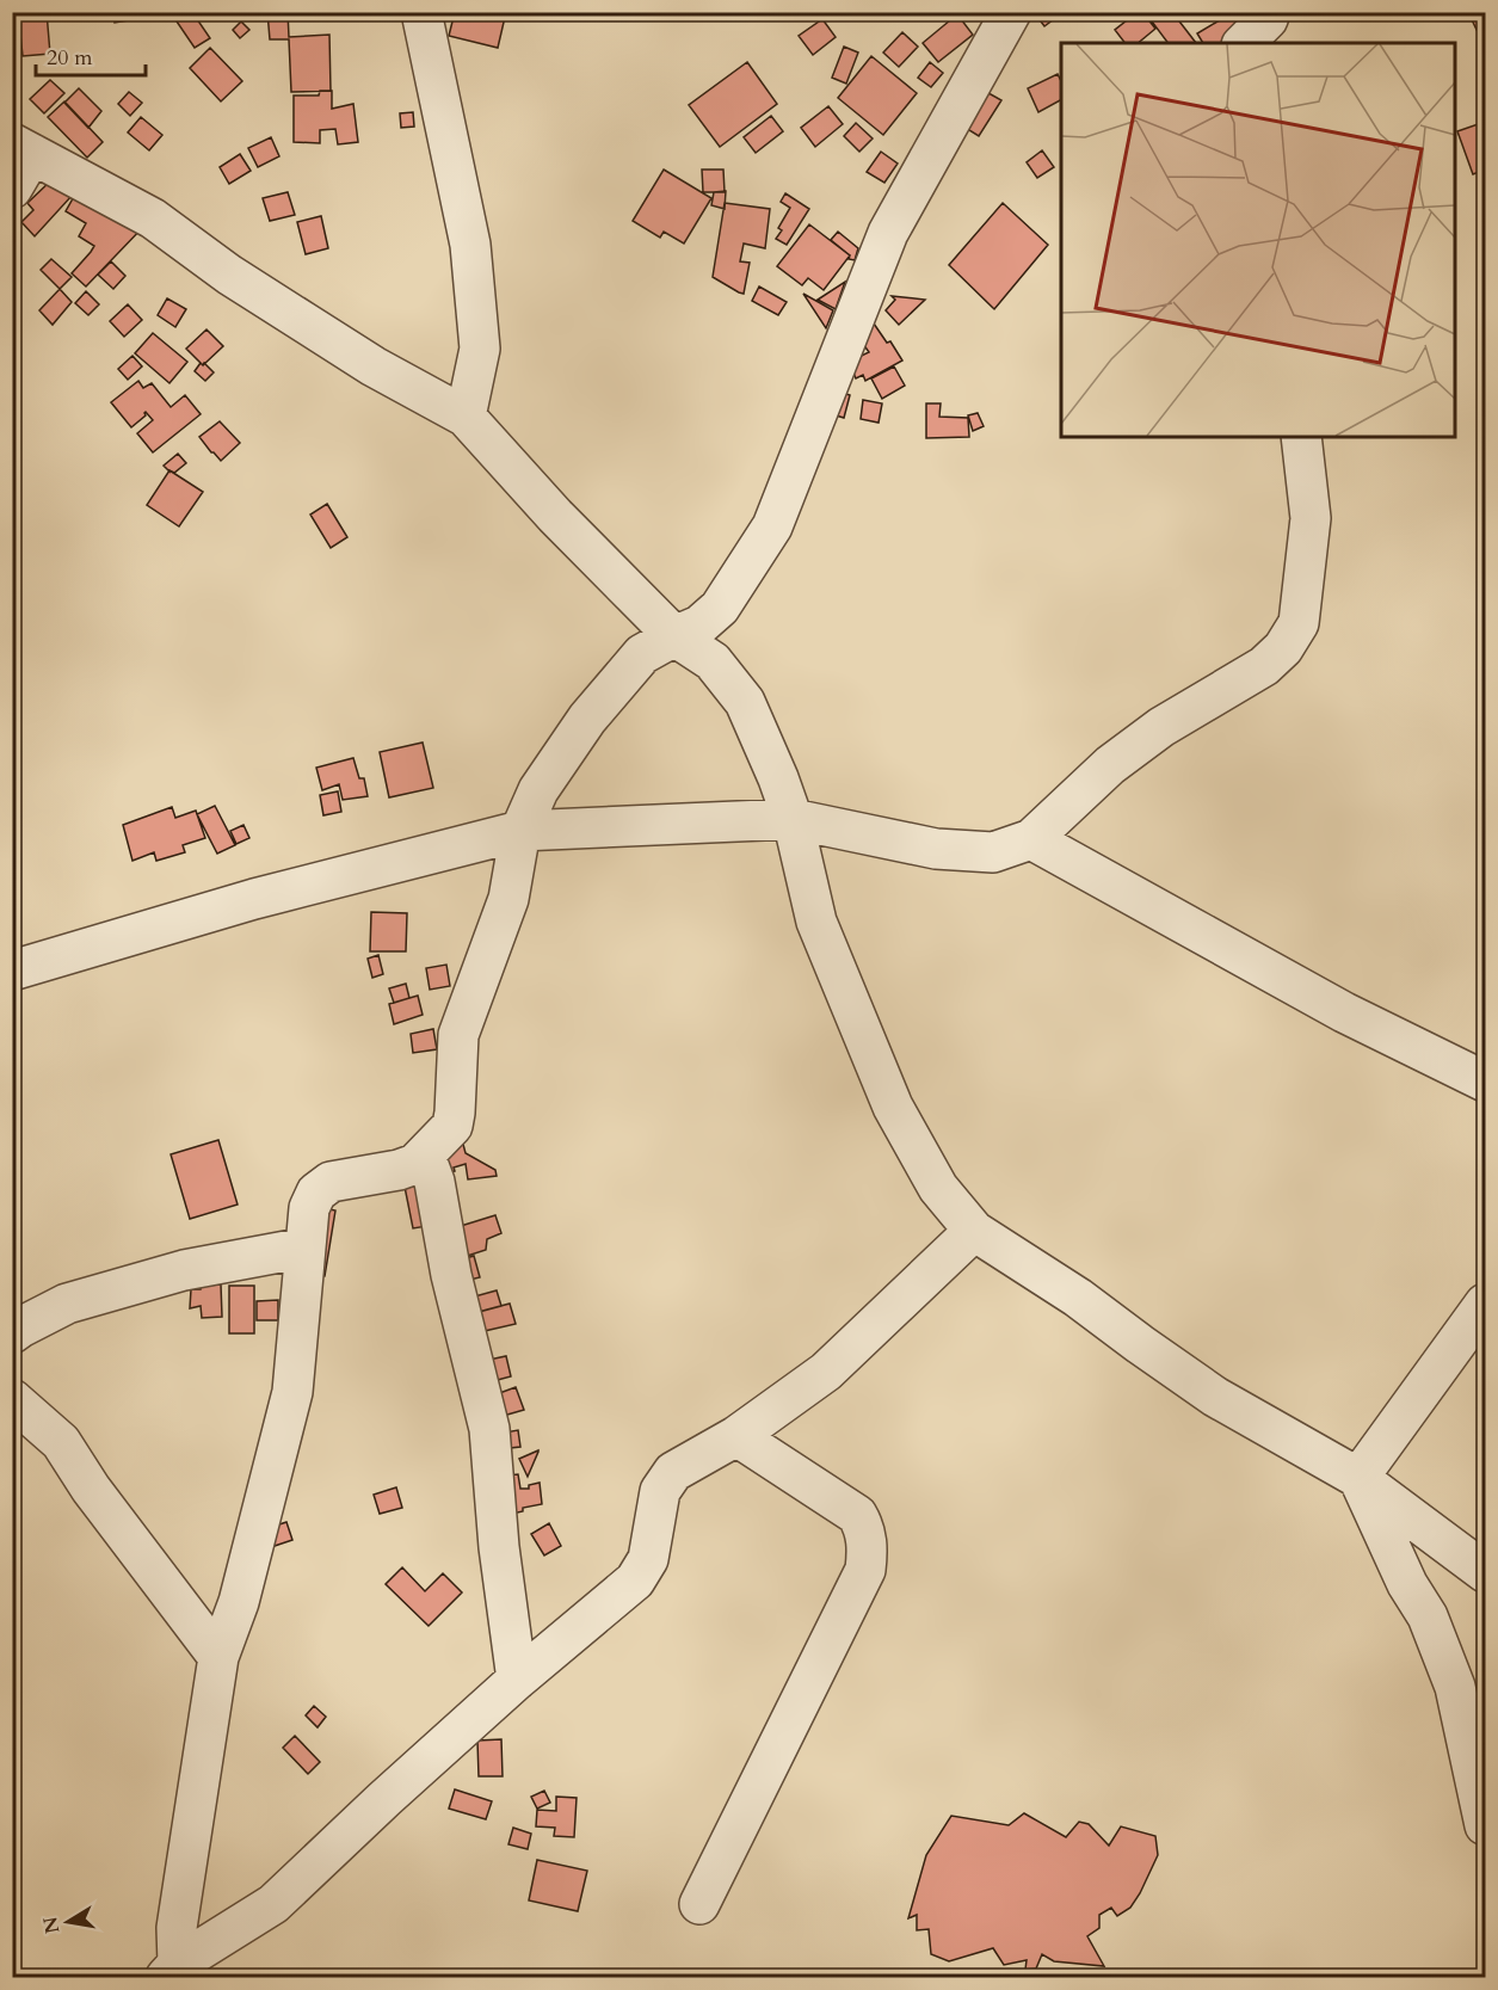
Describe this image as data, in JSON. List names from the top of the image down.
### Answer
{
  "scale_bar": "20 m",
  "north": "left"
}
